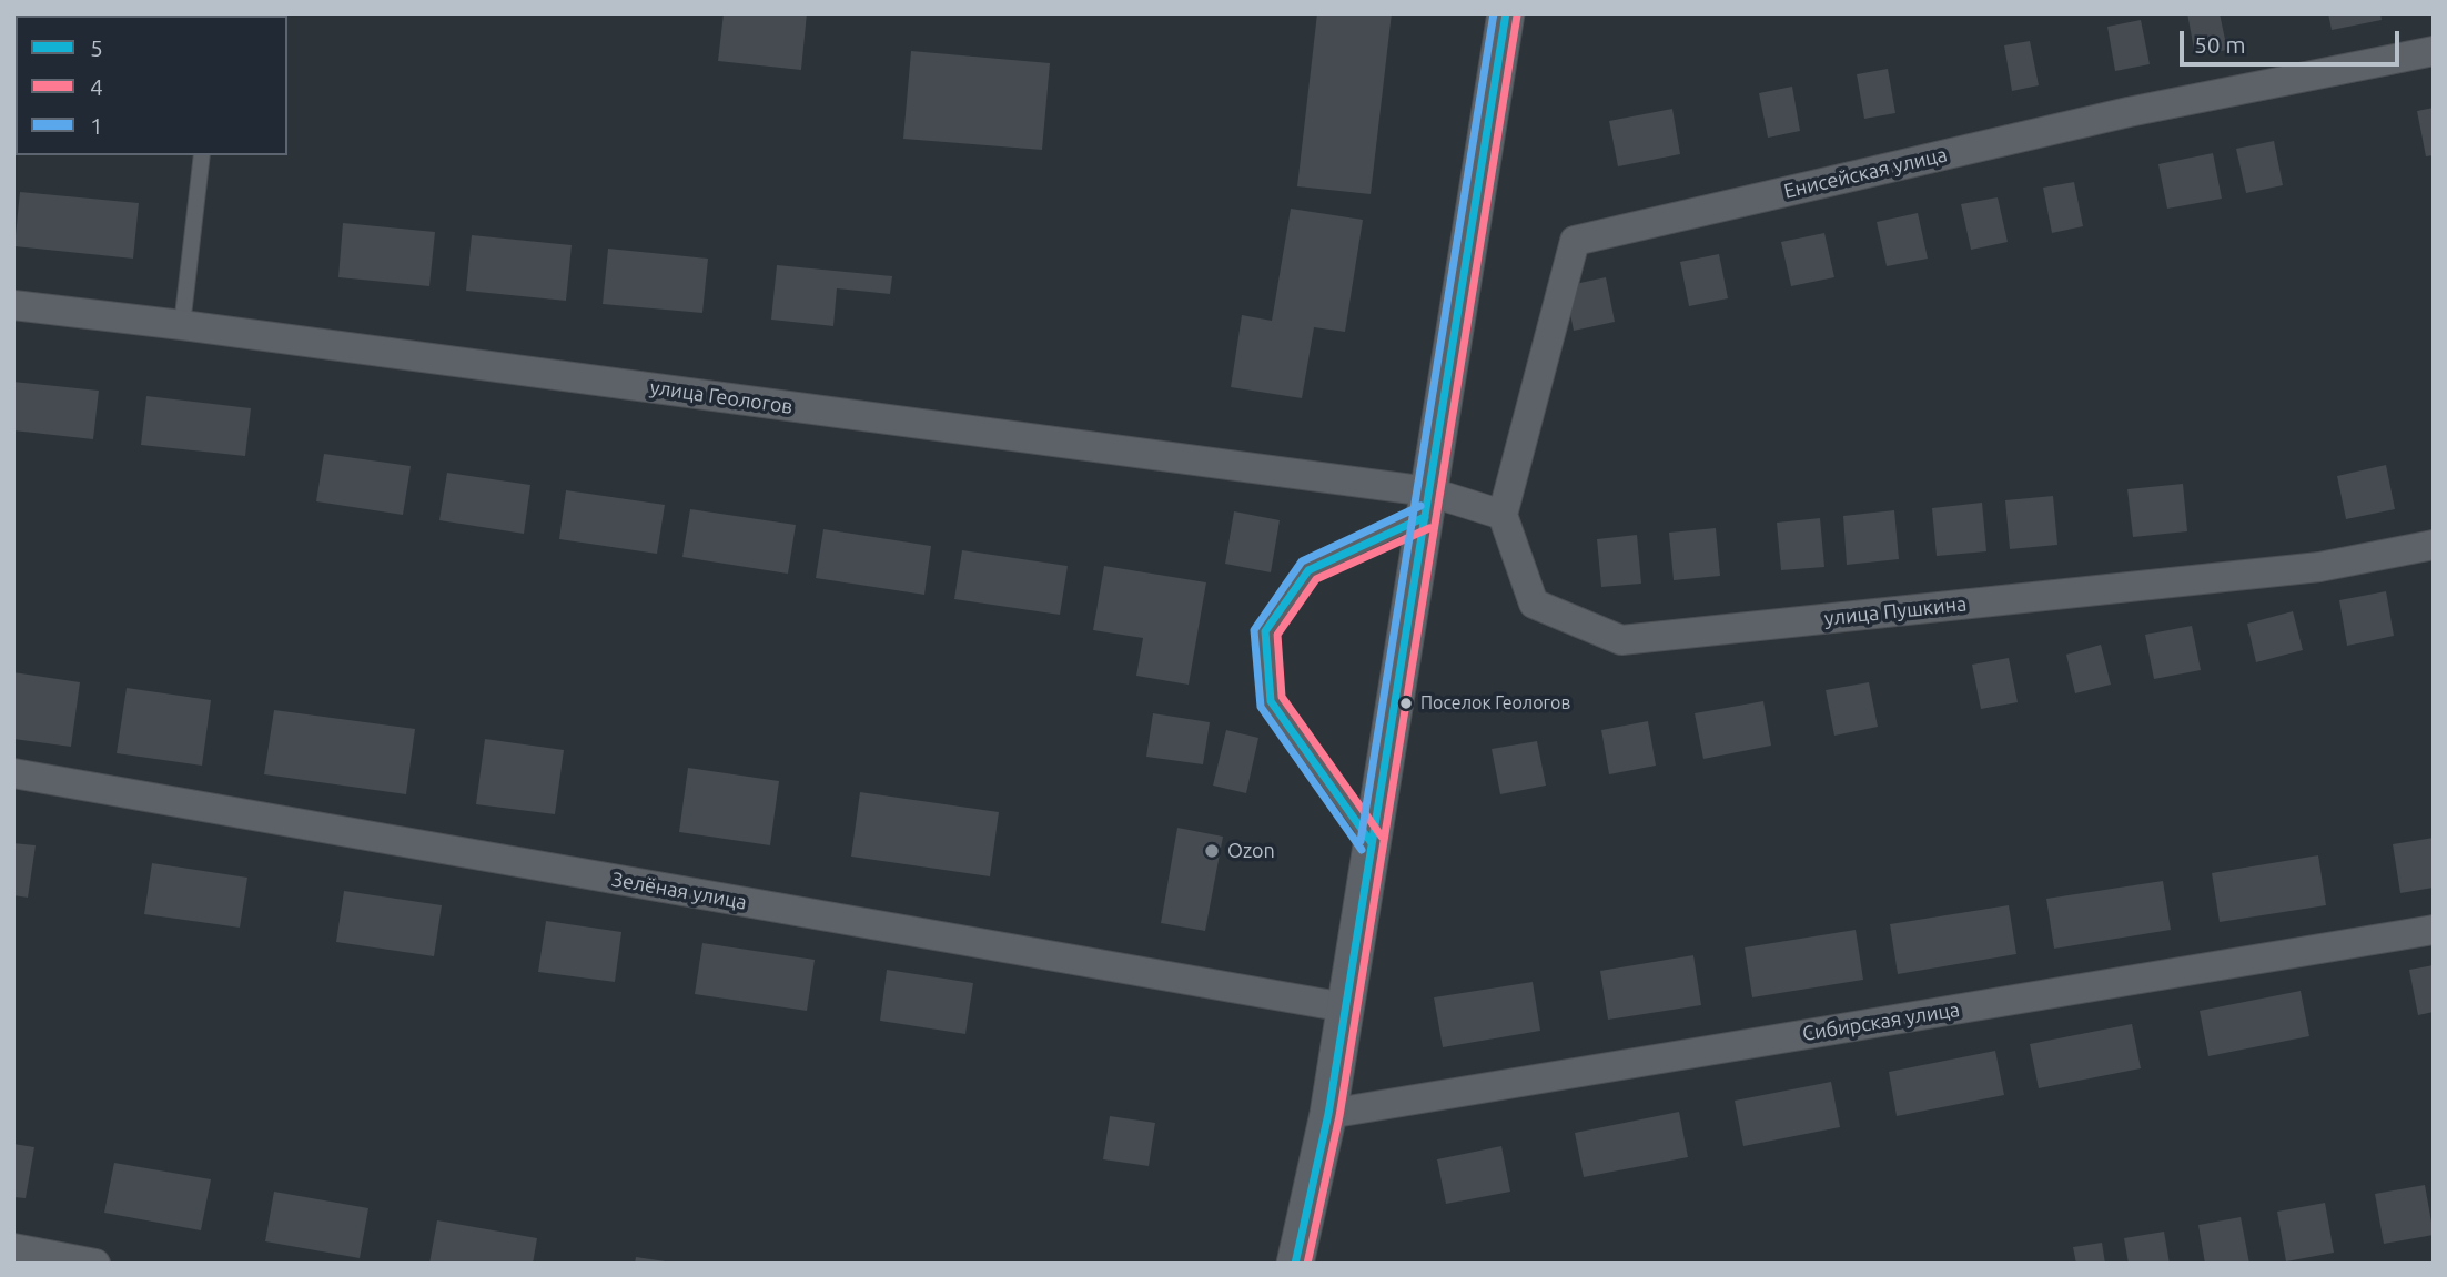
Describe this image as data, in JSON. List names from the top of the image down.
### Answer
{
  "streets": {
    "street": [
      "Енисейская улица",
      "улица Геологов",
      "улица Пушкина",
      "Зелёная улица",
      "Сибирская улица"
    ]
  },
  "crossings": [
    ["Енисейская улица", "улица Пушкина"]
  ],
  "places": ["Поселок Геологов", "Ozon"],
  "lines": ["transit line 5", "transit line 1", "transit line 4"],
  "legend": ["5", "4", "1"],
  "scale_bar": "50 m"
}
